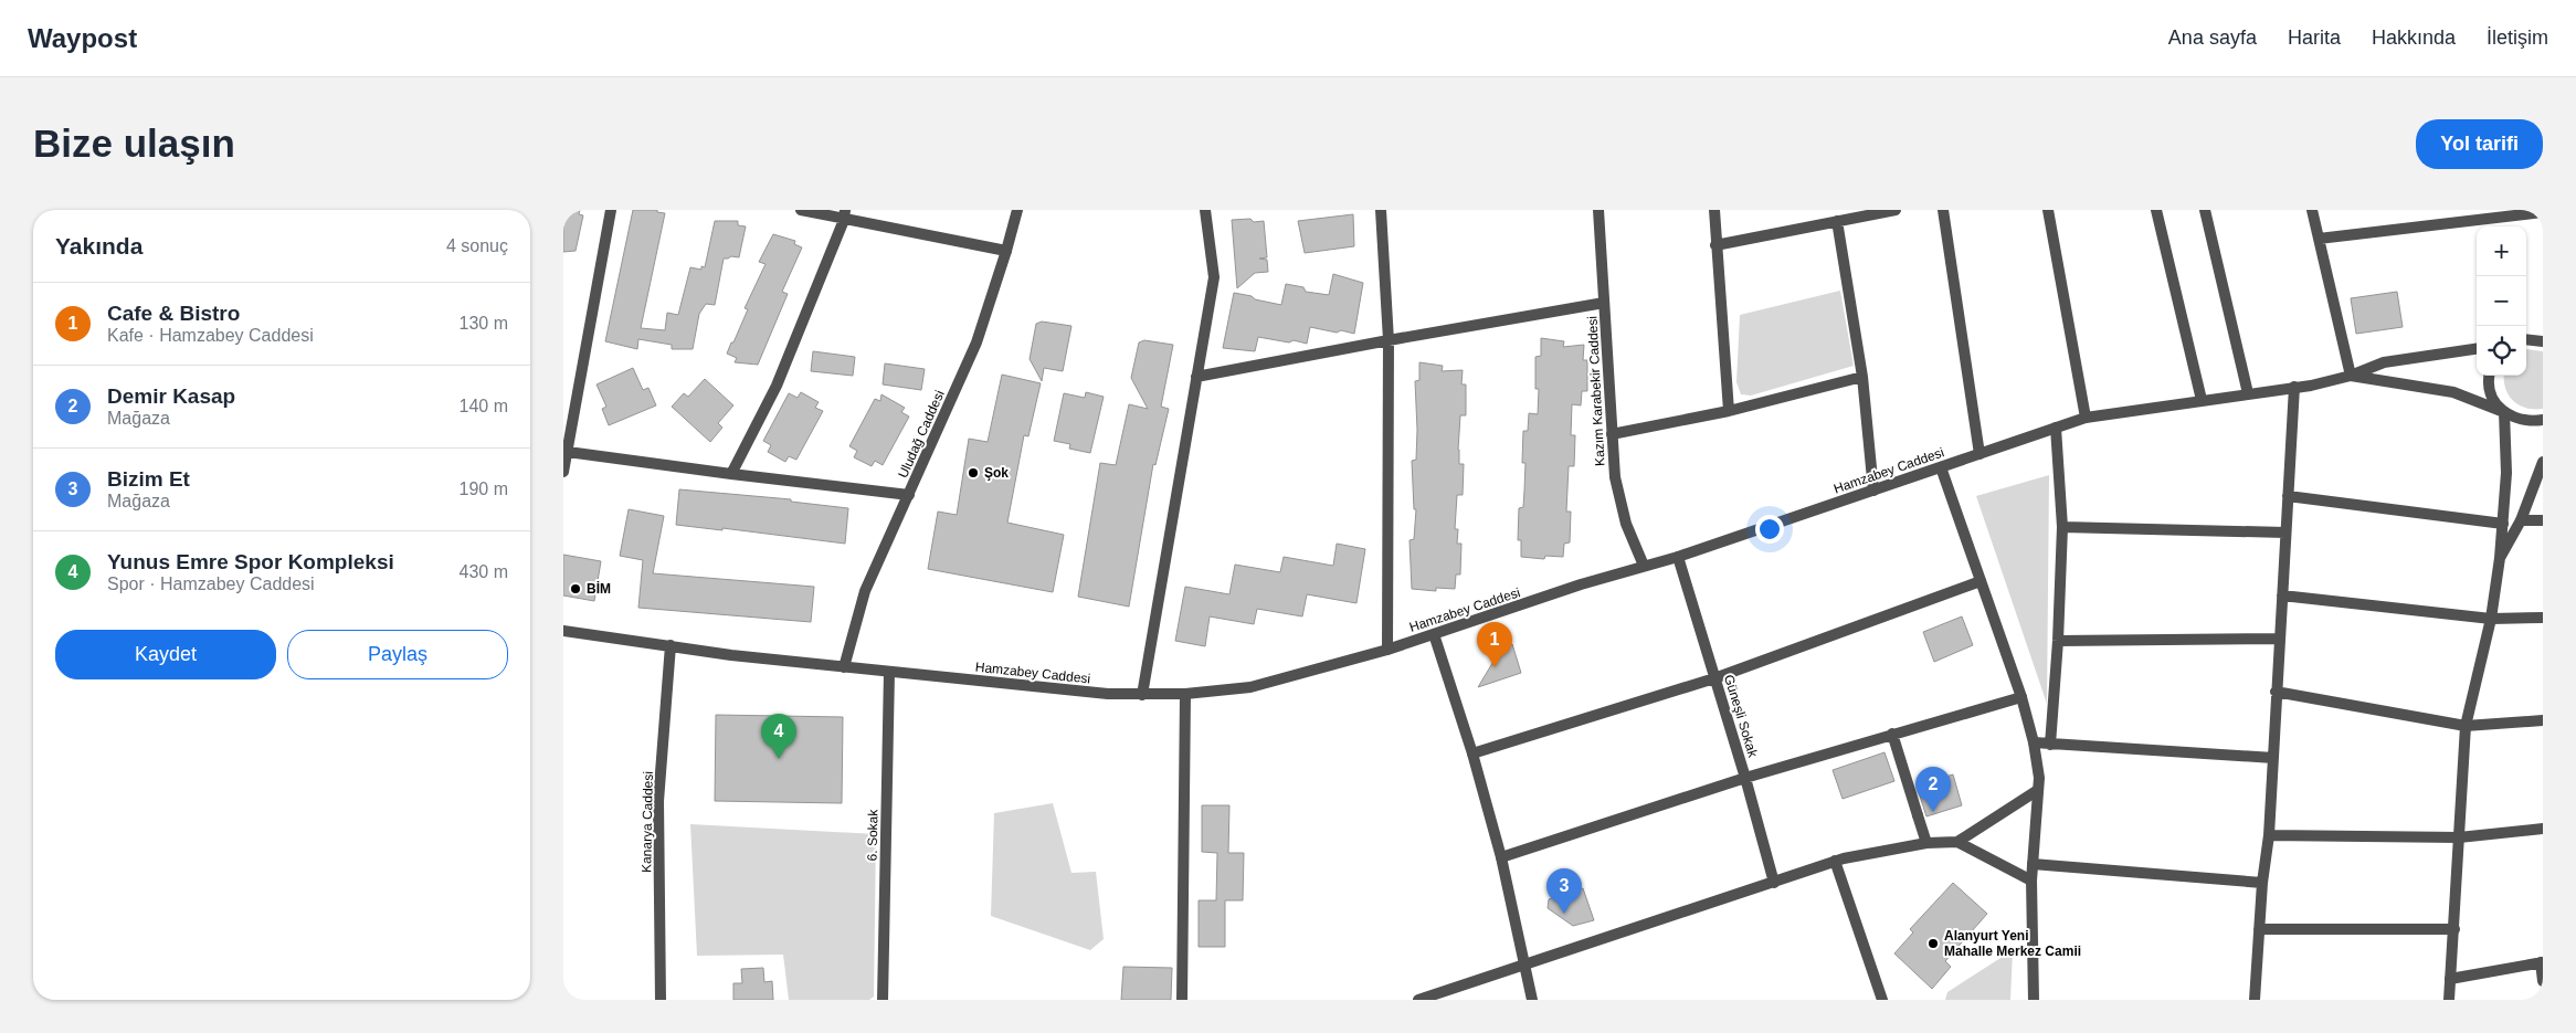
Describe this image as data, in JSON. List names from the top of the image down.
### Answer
{
  "streets": {
    "street": [
      "Kazım Karabekir Caddesi",
      "Uludağ Caddesi",
      "Hamzabey Caddesi",
      "Güneşli Sokak",
      "Kanarya Caddesi",
      "6. Sokak"
    ]
  },
  "crossings": [
    ["Kazım Karabekir Caddesi", "Hamzabey Caddesi"],
    ["Uludağ Caddesi", "Hamzabey Caddesi"],
    ["Hamzabey Caddesi", "Güneşli Sokak"],
    ["Hamzabey Caddesi", "Kanarya Caddesi"],
    ["Hamzabey Caddesi", "6. Sokak"]
  ],
  "places": ["Şok", "BİM", "Alanyurt Yeni Mahalle Merkez Camii"],
  "page": {
    "header": "Waypost",
    "nav": [
      "Ana sayfa",
      "Harita",
      "Hakkında",
      "İletişim"
    ],
    "buttons": [
      "Yol tarifi",
      ["Kaydet", "Paylaş"]
    ],
    "title": "Bize ulaşın",
    "heading": ["Yakında", "4 sonuç"],
    "map_buttons": ["+", "−"],
    "list": [
      {
        "mark": "1",
        "name": "Cafe & Bistro",
        "note": "Kafe · Hamzabey Caddesi",
        "value": "130 m"
      },
      {
        "mark": "2",
        "name": "Demir Kasap",
        "note": "Mağaza",
        "value": "140 m"
      },
      {
        "mark": "3",
        "name": "Bizim Et",
        "note": "Mağaza",
        "value": "190 m"
      },
      {
        "mark": "4",
        "name": "Yunus Emre Spor Kompleksi",
        "note": "Spor · Hamzabey Caddesi",
        "value": "430 m"
      }
    ],
    "pins": [
      "1",
      "4",
      "2",
      "3"
    ]
  }
}
